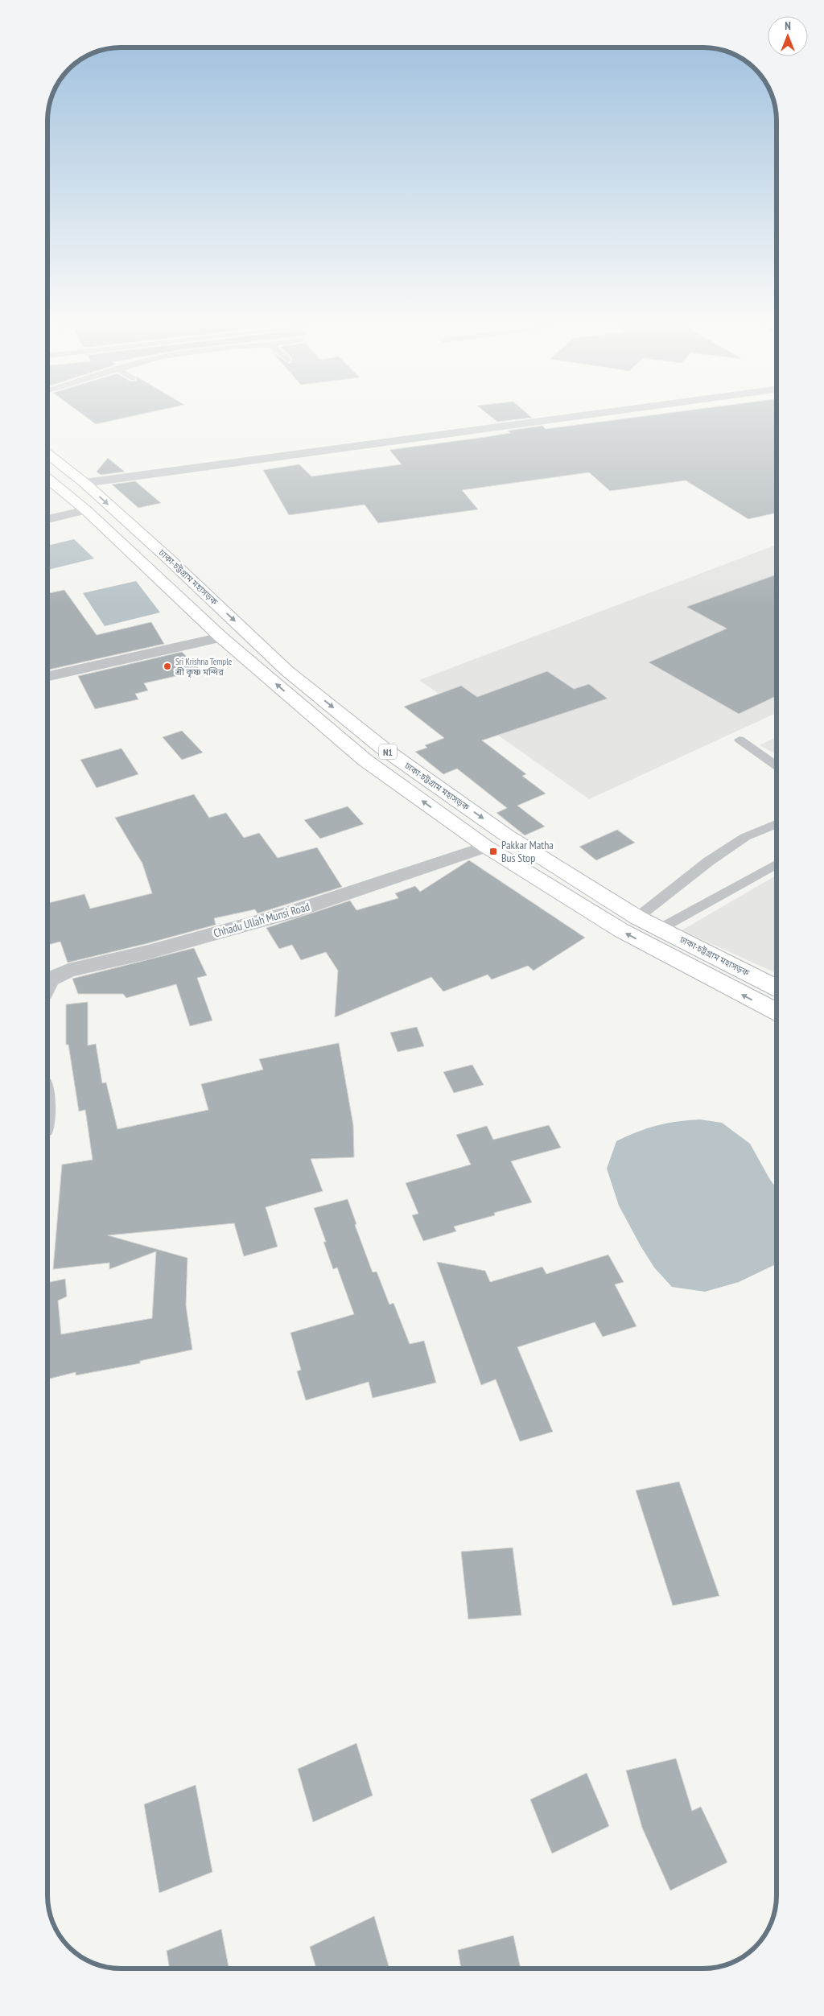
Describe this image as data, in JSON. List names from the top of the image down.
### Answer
{
  "streets": {
    "highway": ["ঢাকা-চট্টগ্রাম মহাসড়ক", "N1"],
    "street": ["Chhadu Ullah Munsi Road"]
  },
  "crossings": [
    ["ঢাকা-চট্টগ্রাম মহাসড়ক", "Chhadu Ullah Munsi Road"]
  ],
  "places": {
    "other": ["Sri Krishna Temple শ্রী কৃষ্ণ মন্দির"],
    "transit": ["Pakkar Matha Bus Stop"]
  },
  "north": "top"
}
